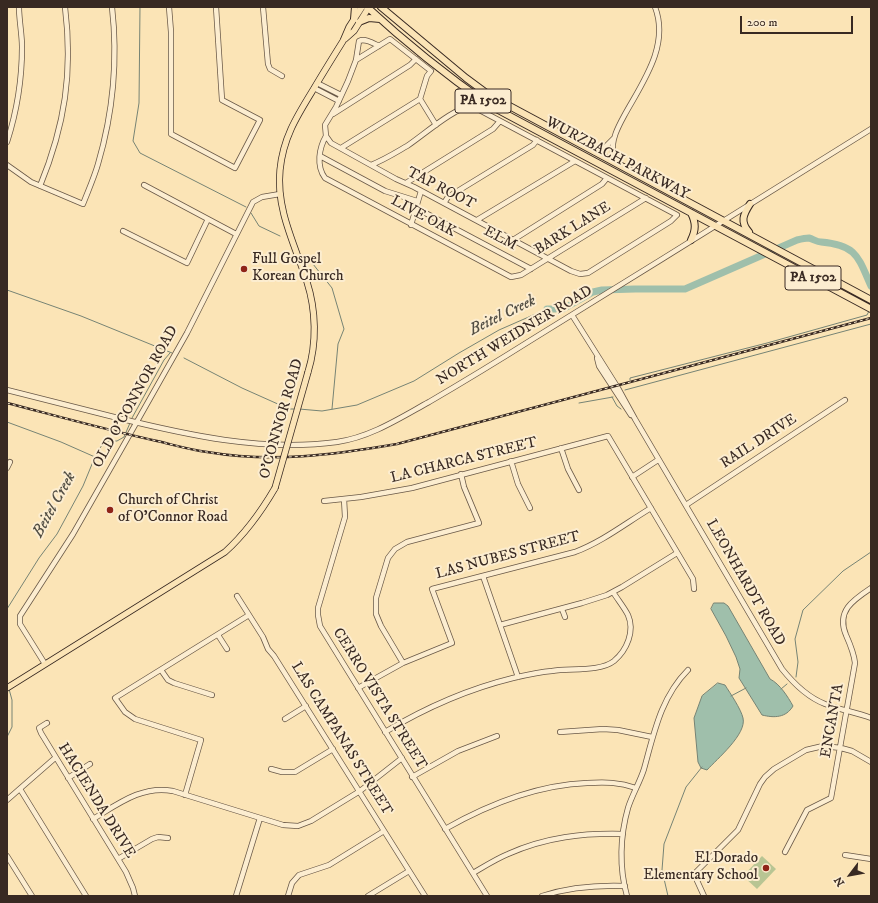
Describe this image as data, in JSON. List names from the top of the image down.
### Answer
{
  "streets": {
    "highway": ["PA 1502", "WURZBACH PARKWAY"],
    "main road": ["O'CONNOR ROAD"],
    "street": [
      "TAP ROOT",
      "LIVE OAK",
      "BARK LANE",
      "ELM",
      "NORTH WEIDNER ROAD",
      "OLD O'CONNOR ROAD",
      "RAIL DRIVE",
      "LA CHARCA STREET",
      "LAS NUBES STREET",
      "LEONHARDT ROAD",
      "CERRO VISTA STREET",
      "ENCANTA",
      "LAS CAMPANAS STREET",
      "HACIENDA DRIVE"
    ]
  },
  "crossings": [
    ["WURZBACH PARKWAY", "NORTH WEIDNER ROAD"],
    ["WURZBACH PARKWAY", "O'CONNOR ROAD"],
    ["TAP ROOT", "BARK LANE"],
    ["LIVE OAK", "BARK LANE"],
    ["BARK LANE", "ELM"],
    ["NORTH WEIDNER ROAD", "OLD O'CONNOR ROAD"],
    ["NORTH WEIDNER ROAD", "LEONHARDT ROAD"],
    ["OLD O'CONNOR ROAD", "O'CONNOR ROAD"],
    ["RAIL DRIVE", "LEONHARDT ROAD"],
    ["LA CHARCA STREET", "CERRO VISTA STREET"],
    ["LEONHARDT ROAD", "ENCANTA"]
  ],
  "water": ["Beitel Creek"],
  "places": ["Full Gospel Korean Church", "Church of Christ of O'Connor Road", "El Dorado Elementary School"],
  "scale_bar": "200 m",
  "north": "bottom left"
}
